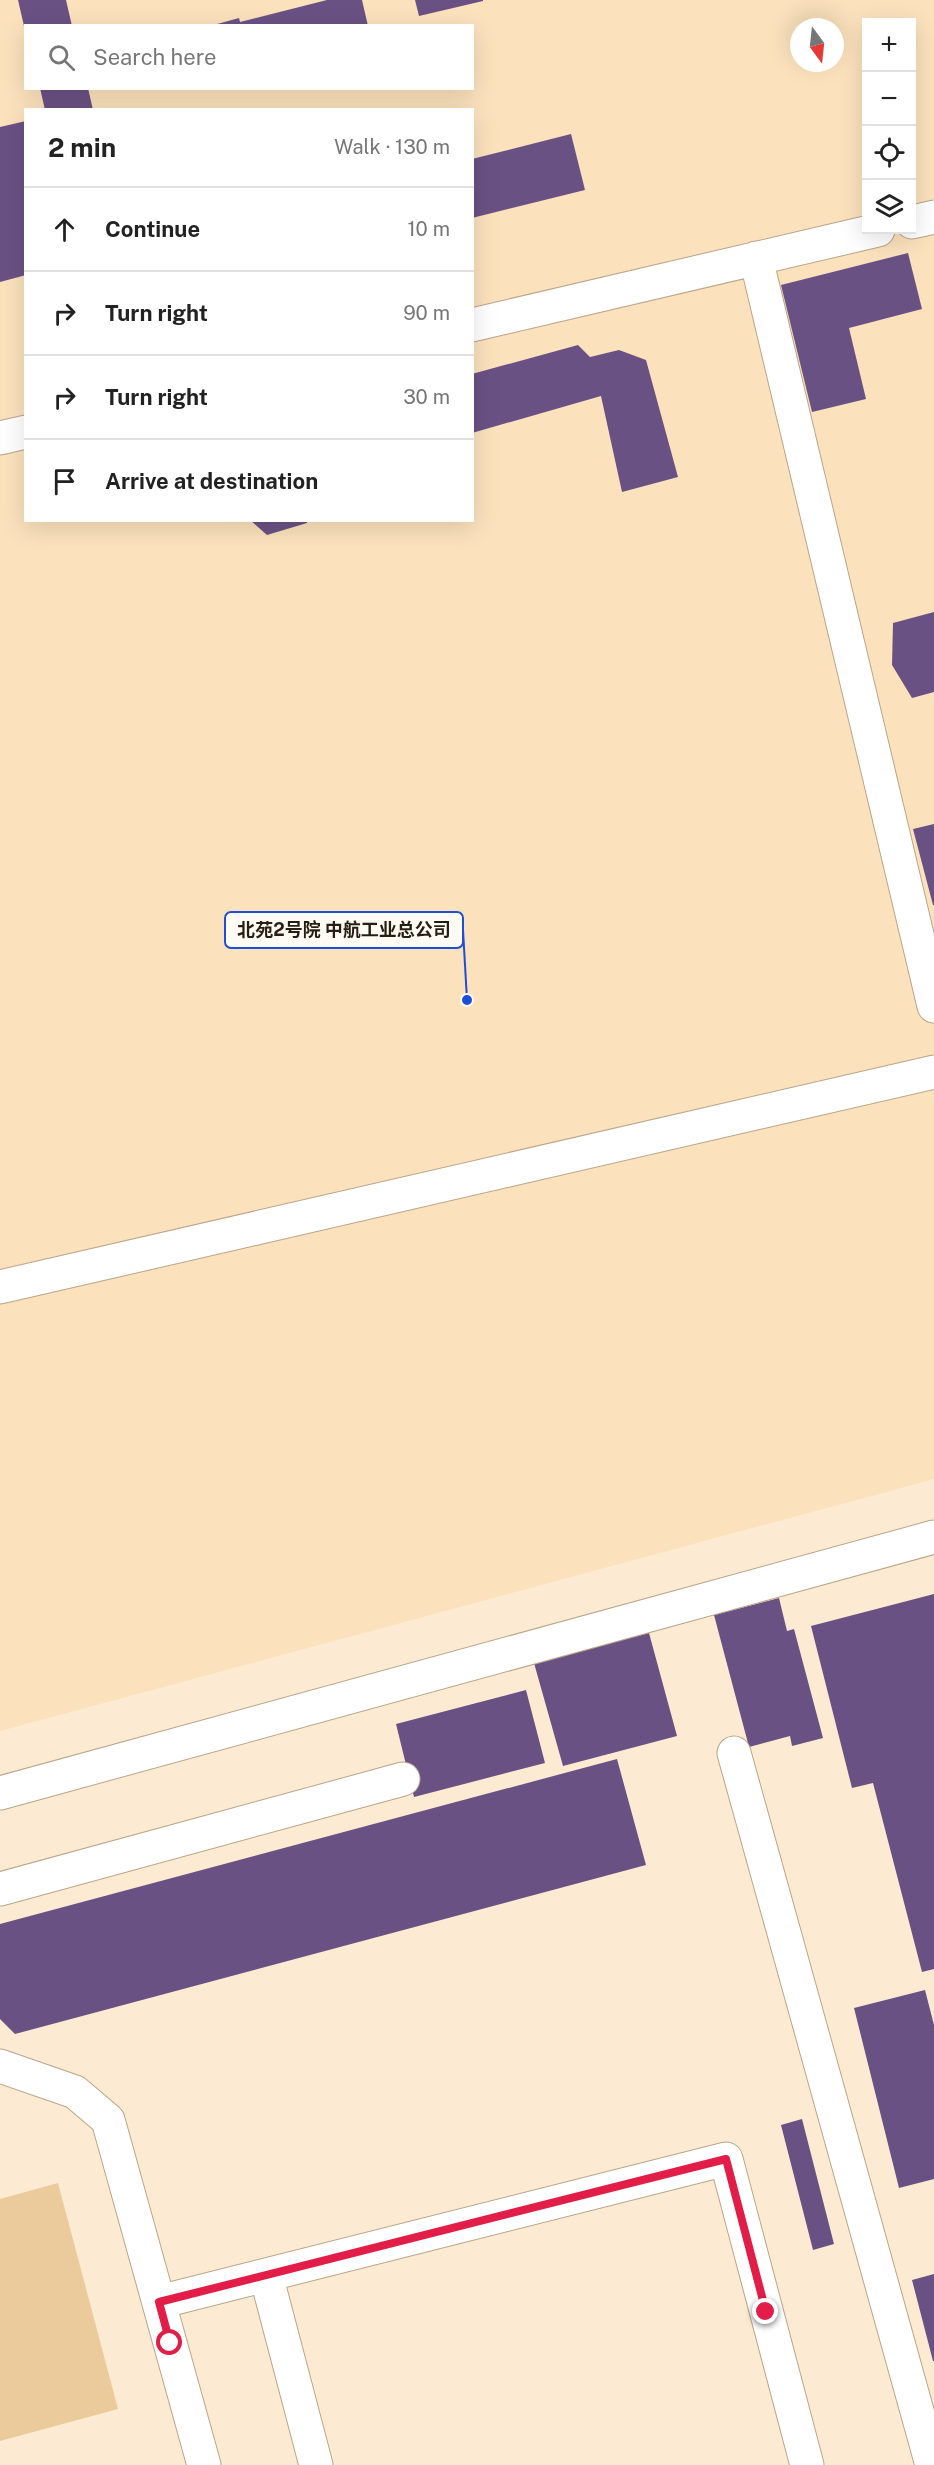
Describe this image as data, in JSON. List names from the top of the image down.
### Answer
{
  "places": ["北苑2号院 中航工业总公司"],
  "north": "bottom",
  "page": {
    "map_buttons": ["+", "−"],
    "search": "Search here",
    "heading": ["2 min", "Walk · 130 m"],
    "list": [
      ["Continue", "10 m"],
      ["Turn right", "90 m"],
      ["Turn right", "30 m"],
      "Arrive at destination"
    ]
  }
}
